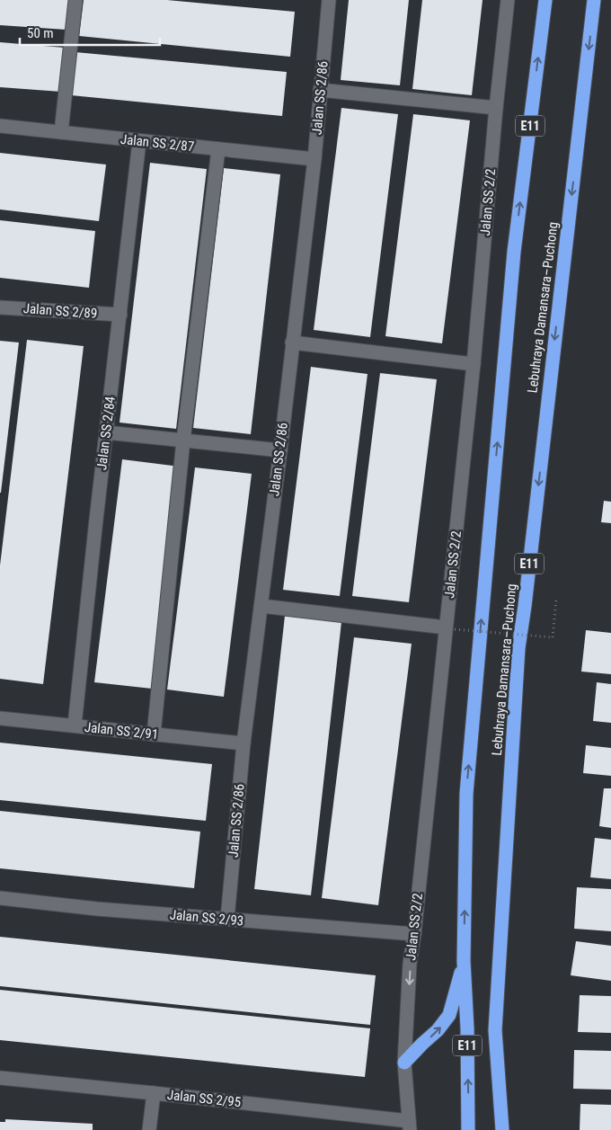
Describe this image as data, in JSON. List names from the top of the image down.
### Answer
{
  "streets": {
    "highway": ["E11", "Lebuhraya Damansara–Puchong"],
    "street": [
      "Jalan SS 2/86",
      "Jalan SS 2/87",
      "Jalan SS 2/2",
      "Jalan SS 2/89",
      "Jalan SS 2/84",
      "Jalan SS 2/91",
      "Jalan SS 2/93",
      "Jalan SS 2/95"
    ]
  },
  "crossings": [
    ["Jalan SS 2/86", "Jalan SS 2/87"],
    ["Jalan SS 2/86", "Jalan SS 2/91"],
    ["Jalan SS 2/86", "Jalan SS 2/93"],
    ["Jalan SS 2/87", "Jalan SS 2/84"],
    ["Jalan SS 2/2", "Jalan SS 2/93"],
    ["Jalan SS 2/2", "Jalan SS 2/95"],
    ["Jalan SS 2/89", "Jalan SS 2/84"],
    ["Jalan SS 2/84", "Jalan SS 2/91"]
  ],
  "scale_bar": "50 m"
}
